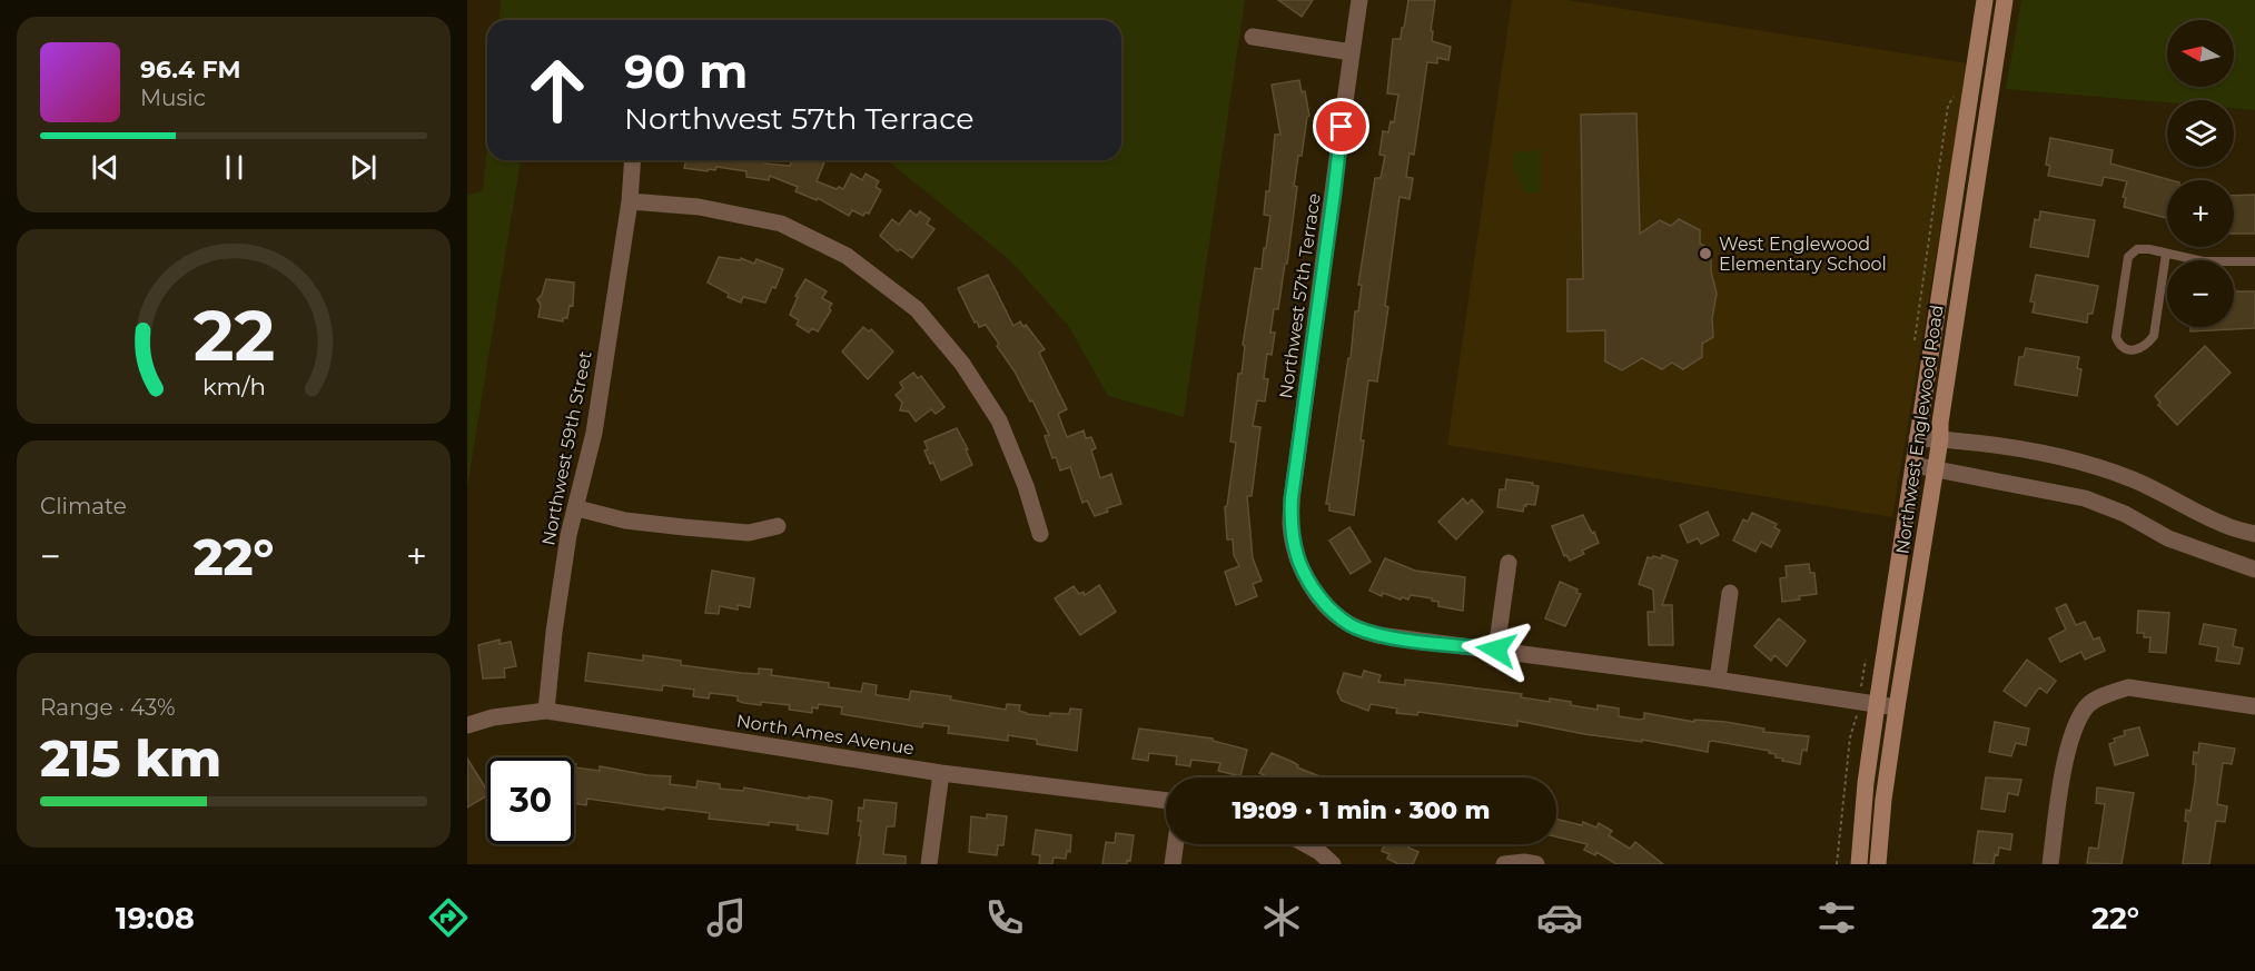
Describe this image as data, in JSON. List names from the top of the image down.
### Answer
{
  "streets": {
    "main road": ["Northwest Englewood Road"],
    "street": ["Northwest 57th Terrace", "Northwest 59th Street", "North Ames Avenue"]
  },
  "crossings": [
    ["Northwest 57th Terrace", "Northwest Englewood Road"],
    ["Northwest 59th Street", "North Ames Avenue"]
  ],
  "places": ["West Englewood Elementary School"],
  "north": "left",
  "page": {
    "map_buttons": ["+", "−"],
    "turn": ["90 m", "Northwest 57th Terrace"],
    "song": ["96.4 FM", "Music"],
    "tile": [
      "Climate",
      ["Range · 43%", "215 km"]
    ],
    "heat": ["−", "22°", "+"],
    "limit": "30",
    "trip": "19:09 · 1 min · 300 m",
    "tabs": ["19:08", "22°"],
    "gauge": ["22", "km/h"]
  }
}
